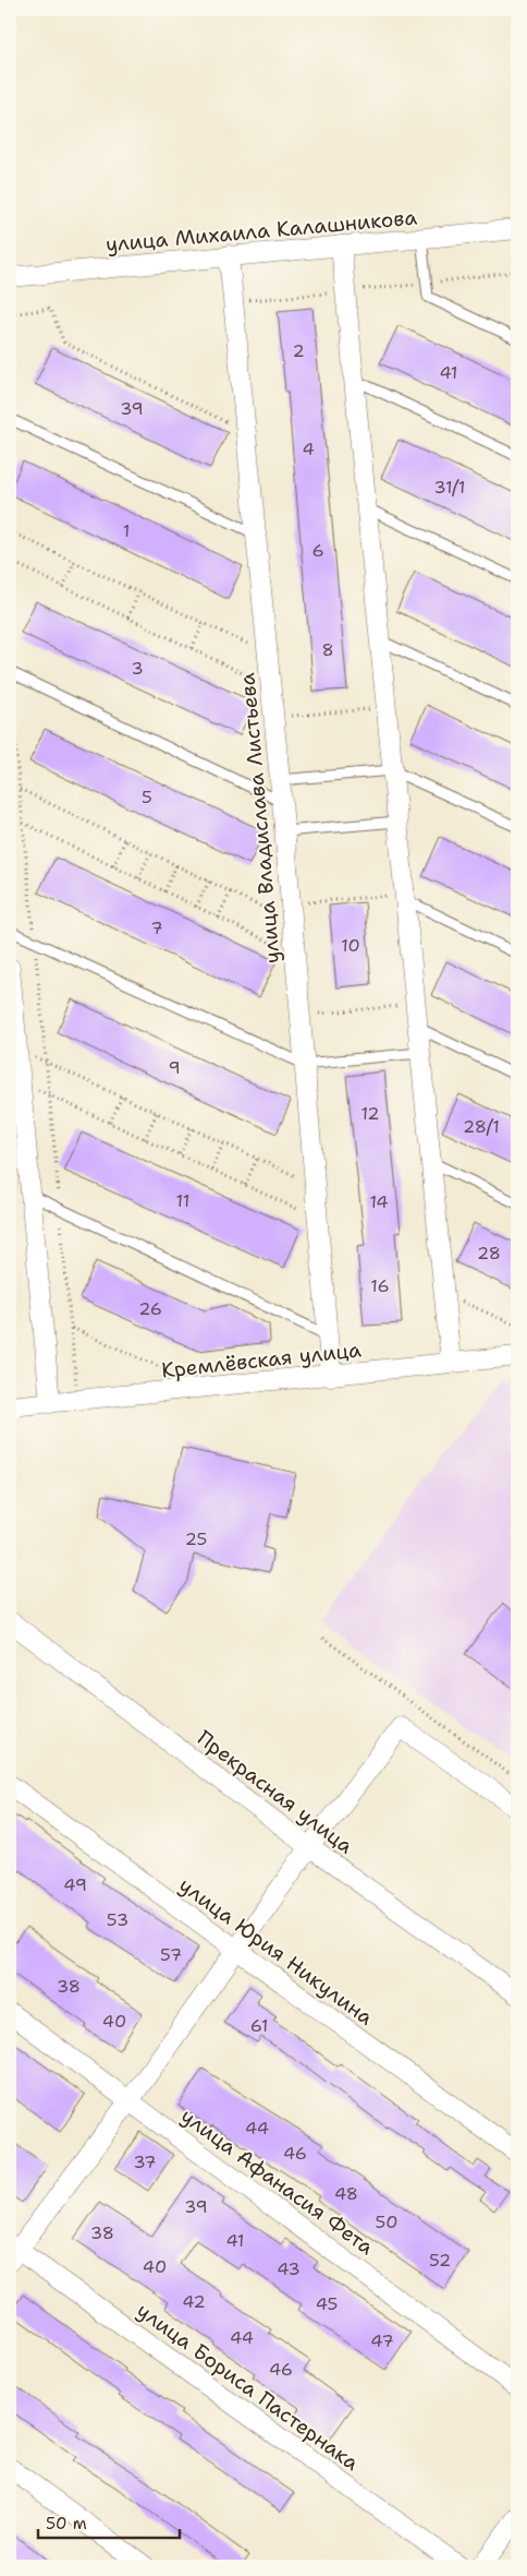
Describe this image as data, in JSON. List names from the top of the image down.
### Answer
{
  "streets": {
    "street": [
      "улица Михаила Калашникова",
      "улица Владислава Листьева",
      "Кремлёвская улица",
      "Прекрасная улица",
      "улица Юрия Никулина",
      "улица Афанасия Фета",
      "улица Бориса Пастернака"
    ]
  },
  "crossings": [
    ["улица Михаила Калашникова", "улица Владислава Листьева"],
    ["улица Владислава Листьева", "Кремлёвская улица"]
  ],
  "house_numbers": [
    "2",
    "41",
    "39",
    "4",
    "31/1",
    "1",
    "6",
    "8",
    "3",
    "5",
    "7",
    "10",
    "9",
    "12",
    "28/1",
    "11",
    "14",
    "28",
    "16",
    "26",
    "25",
    "49",
    "53",
    "57",
    "38",
    "40",
    "61",
    "44",
    "46",
    "37",
    "48",
    "39",
    "50",
    "38",
    "41",
    "52",
    "40",
    "43",
    "42",
    "45",
    "44",
    "47",
    "46"
  ],
  "scale_bar": "50 m"
}
